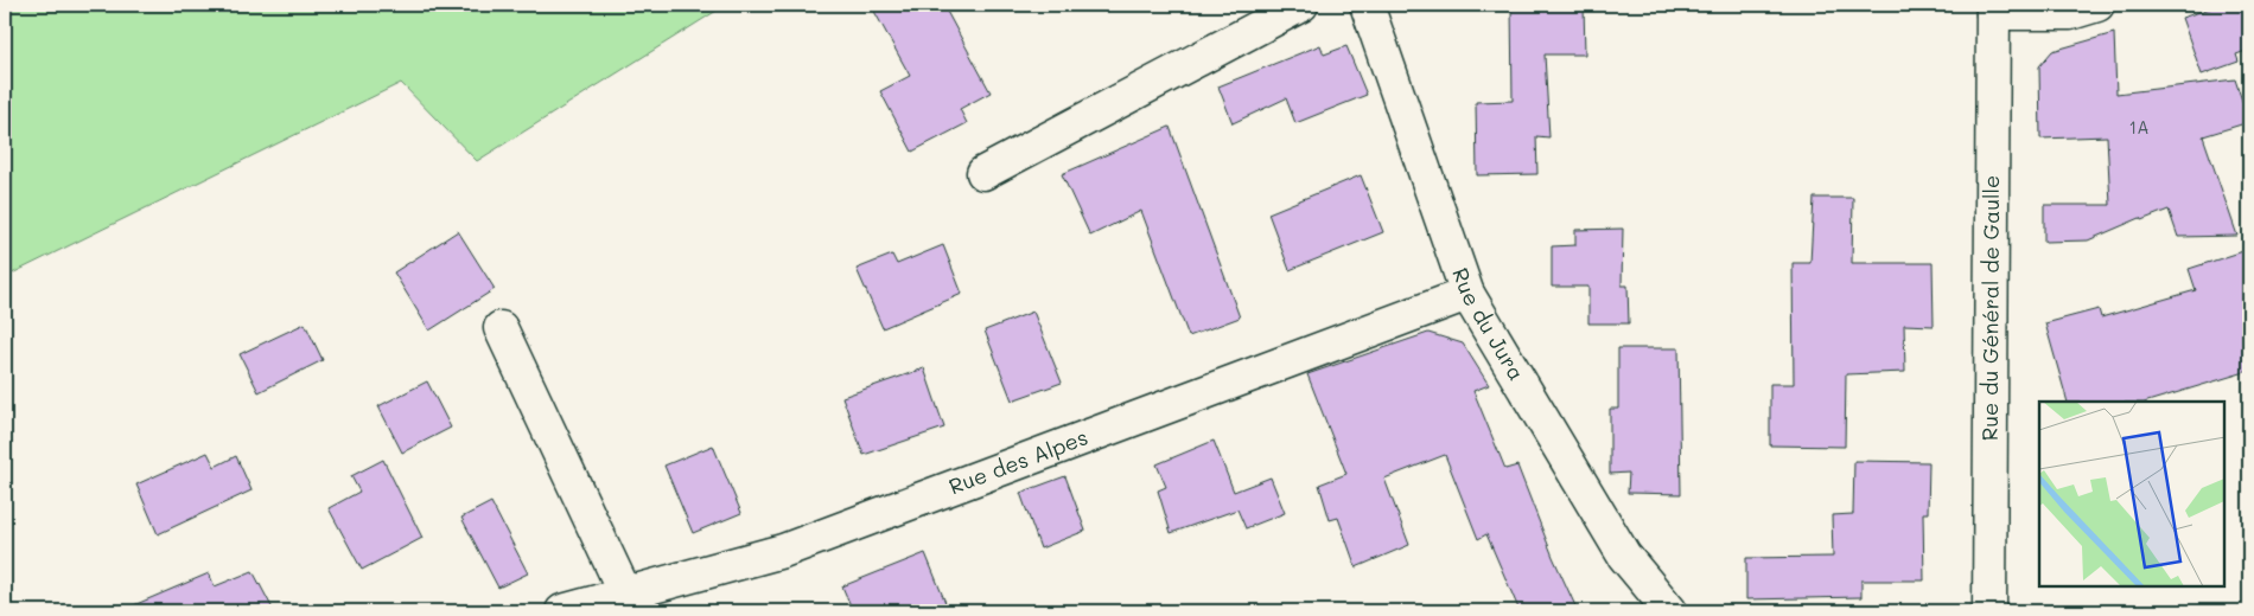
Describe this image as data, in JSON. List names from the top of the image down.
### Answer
{
  "streets": {
    "street": ["Rue du Général de Gaulle", "Rue du Jura", "Rue des Alpes"]
  },
  "crossings": [
    ["Rue du Jura", "Rue des Alpes"]
  ],
  "house_numbers": ["1A"]
}
